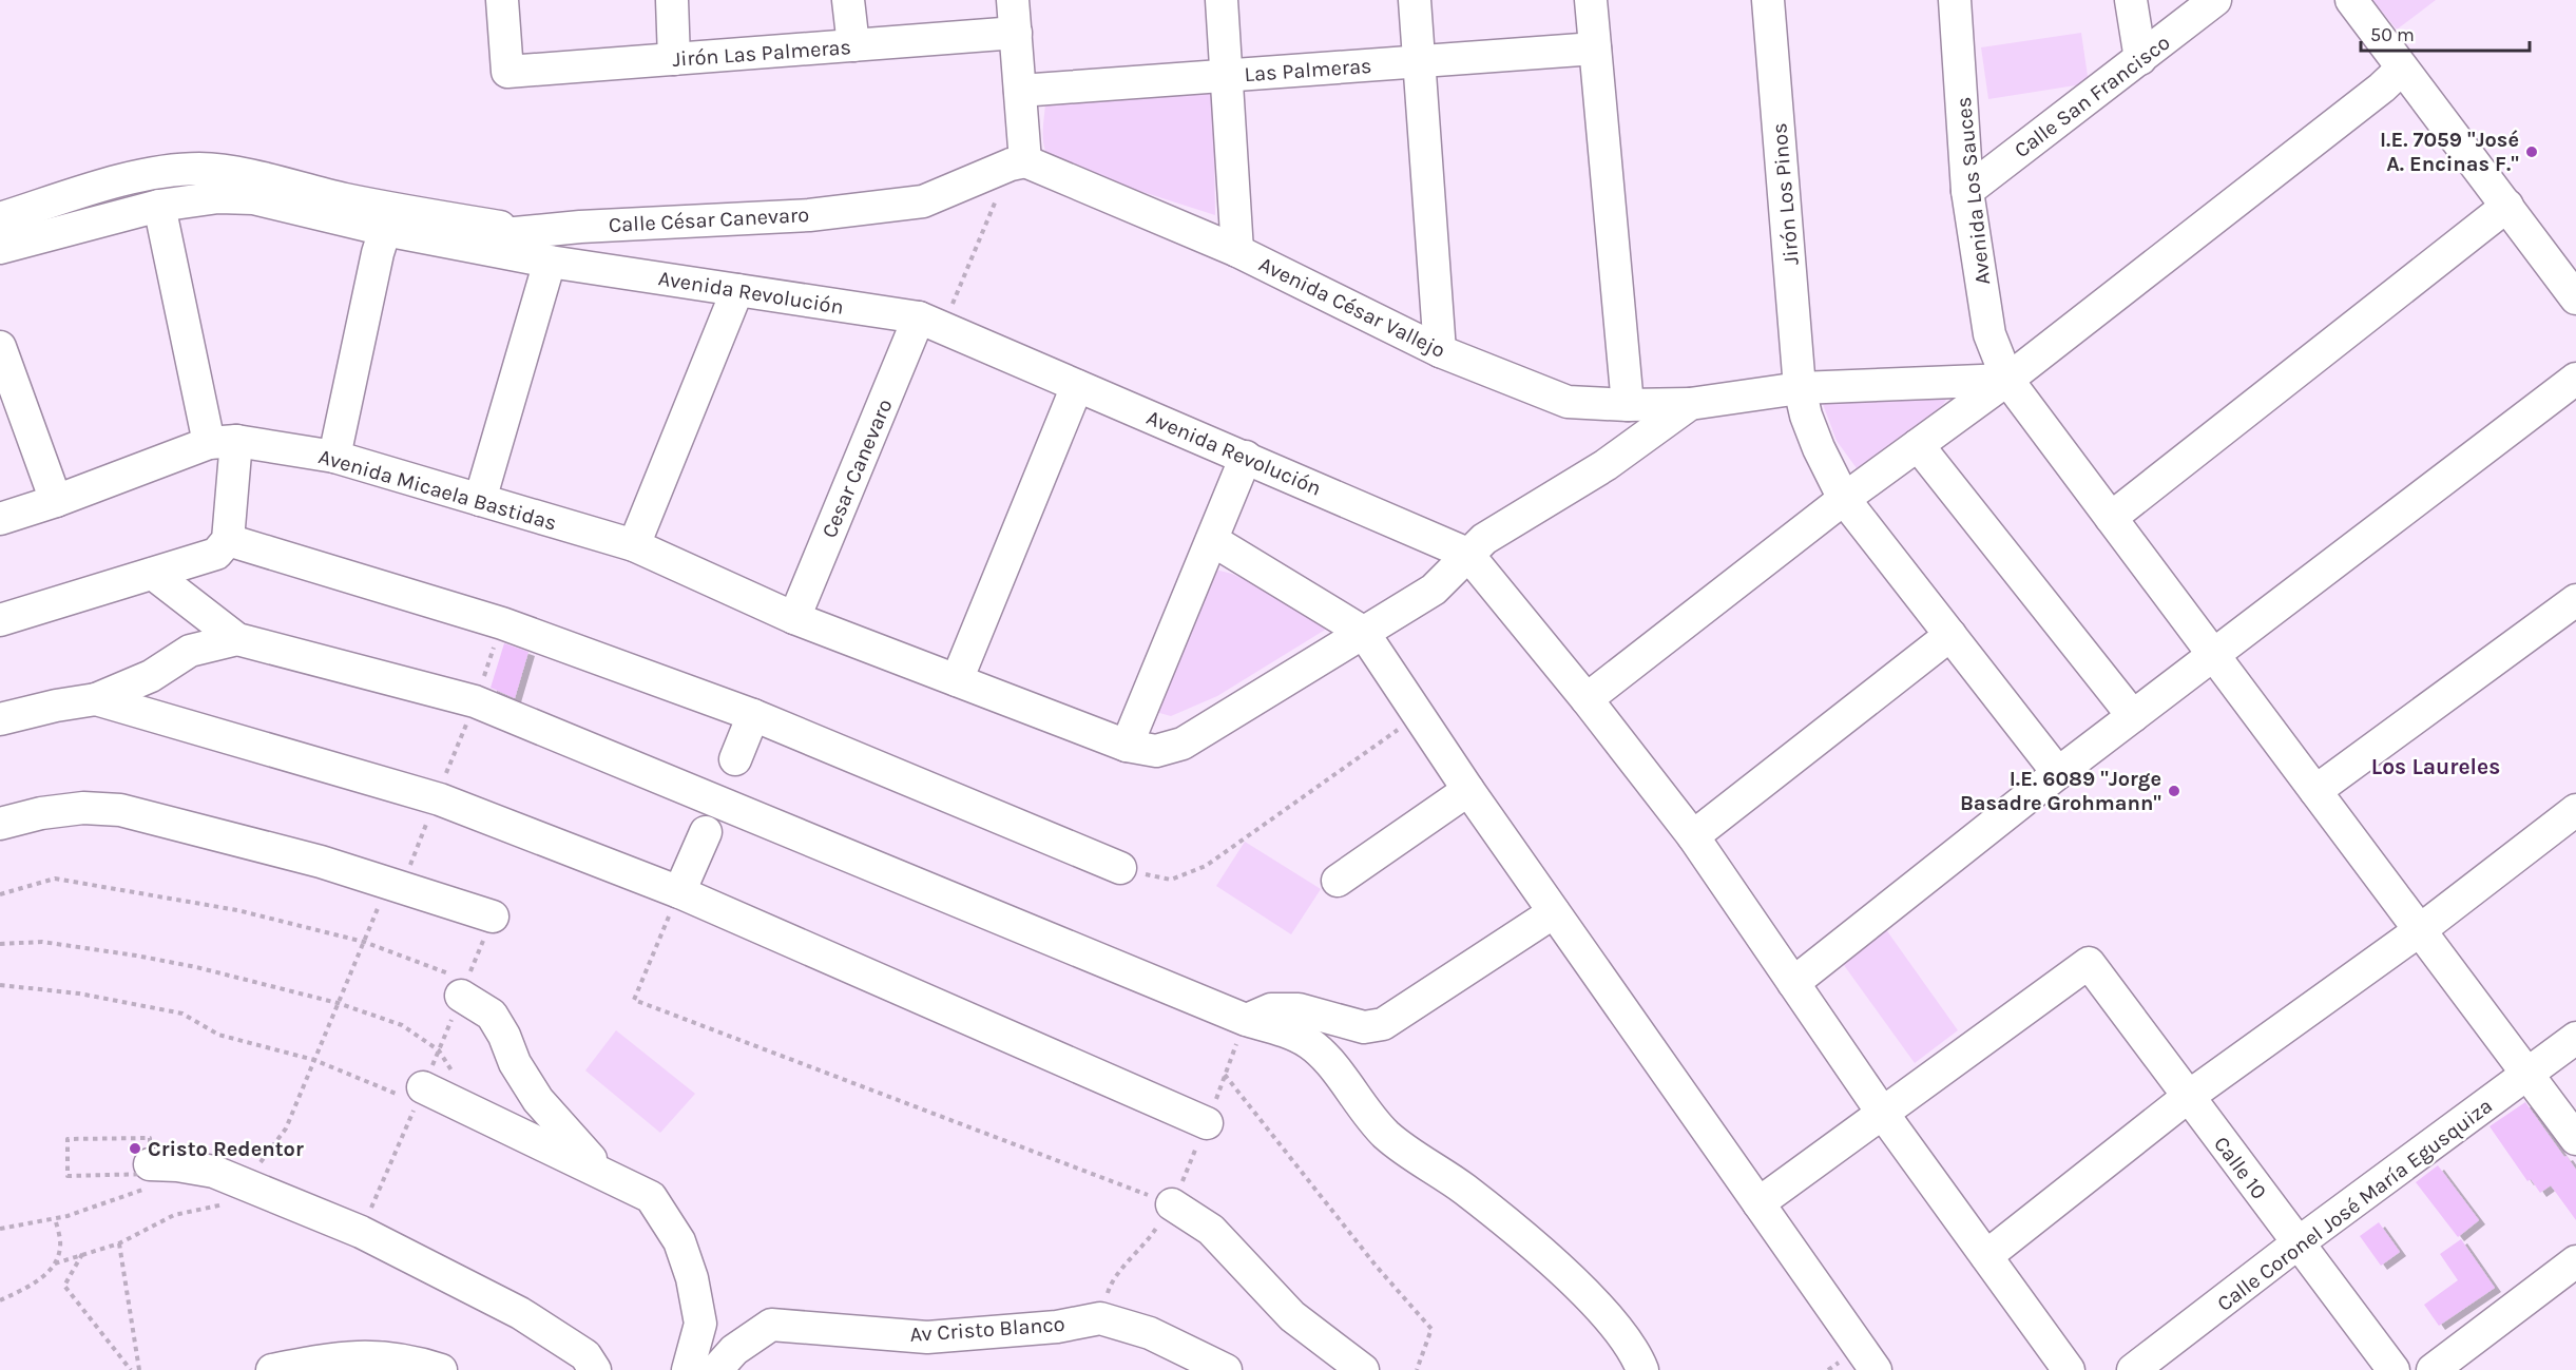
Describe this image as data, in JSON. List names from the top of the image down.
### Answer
{
  "streets": {
    "street": [
      "Jirón Las Palmeras",
      "Las Palmeras",
      "Calle San Francisco",
      "Avenida Los Sauces",
      "Jirón Los Pinos",
      "Calle César Canevaro",
      "Avenida Revolución",
      "Avenida César Vallejo",
      "Cesar Canevaro",
      "Avenida Micaela Bastidas",
      "Calle 10",
      "Calle Coronel José María Egusquiza",
      "Av Cristo Blanco"
    ]
  },
  "crossings": [
    ["Calle San Francisco", "Avenida Los Sauces"],
    ["Avenida Los Sauces", "Avenida César Vallejo"],
    ["Avenida Los Sauces", "Calle Coronel José María Egusquiza"],
    ["Jirón Los Pinos", "Avenida César Vallejo"],
    ["Calle César Canevaro", "Avenida Revolución"],
    ["Calle César Canevaro", "Avenida César Vallejo"],
    ["Avenida Revolución", "Cesar Canevaro"],
    ["Avenida Revolución", "Avenida Micaela Bastidas"],
    ["Avenida César Vallejo", "Avenida Micaela Bastidas"],
    ["Cesar Canevaro", "Avenida Micaela Bastidas"],
    ["Calle 10", "Calle Coronel José María Egusquiza"]
  ],
  "districts": ["Los Laureles"],
  "places": ["I.E. 7059 \"José A. Encinas F.\"", "I.E. 6089 \"Jorge Basadre Grohmann\"", "Cristo Redentor"],
  "scale_bar": "50 m"
}
